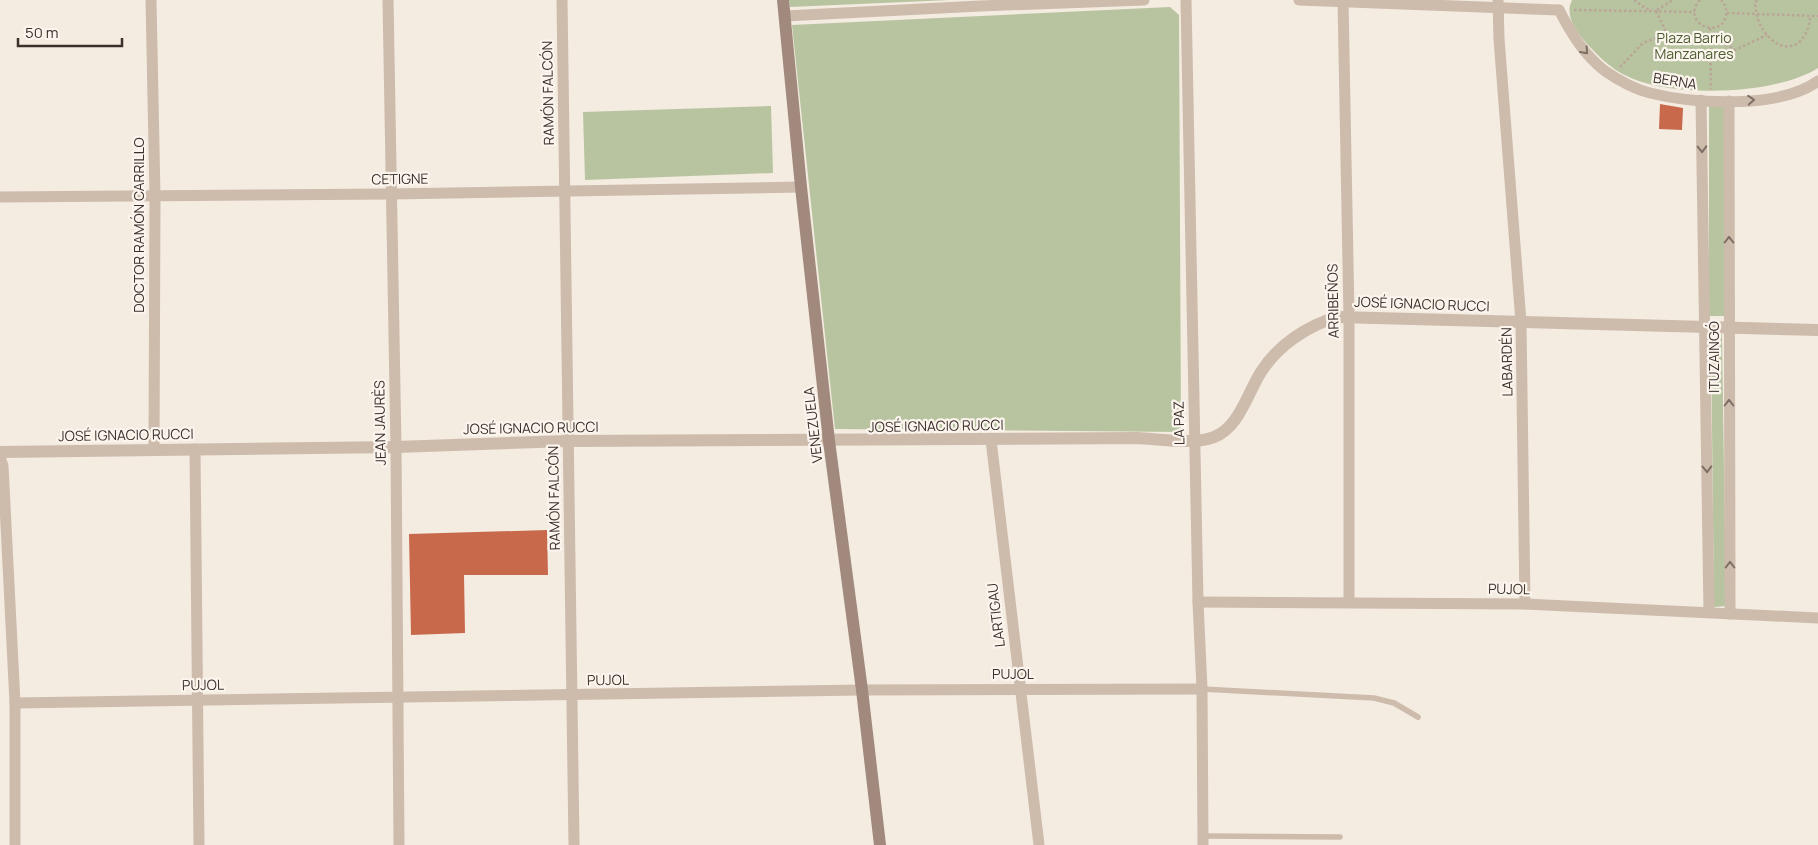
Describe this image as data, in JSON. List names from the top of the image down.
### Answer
{
  "streets": {
    "main road": ["VENEZUELA"],
    "street": [
      "BERNA",
      "RAMÓN FALCÓN",
      "CETIGNE",
      "DOCTOR RAMÓN CARRILLO",
      "ARRIBEÑOS",
      "JOSÉ IGNACIO RUCCI",
      "ITUZAINGÓ",
      "LABARDÉN",
      "JEAN JAURÈS",
      "LA PAZ",
      "PUJOL",
      "LARTIGAU"
    ]
  },
  "crossings": [
    ["BERNA", "ITUZAINGÓ"],
    ["RAMÓN FALCÓN", "CETIGNE"],
    ["RAMÓN FALCÓN", "JOSÉ IGNACIO RUCCI"],
    ["RAMÓN FALCÓN", "PUJOL"],
    ["CETIGNE", "DOCTOR RAMÓN CARRILLO"],
    ["CETIGNE", "JEAN JAURÈS"],
    ["CETIGNE", "VENEZUELA"],
    ["DOCTOR RAMÓN CARRILLO", "JOSÉ IGNACIO RUCCI"],
    ["ARRIBEÑOS", "JOSÉ IGNACIO RUCCI"],
    ["ARRIBEÑOS", "PUJOL"],
    ["JOSÉ IGNACIO RUCCI", "ITUZAINGÓ"],
    ["JOSÉ IGNACIO RUCCI", "LABARDÉN"],
    ["JOSÉ IGNACIO RUCCI", "JEAN JAURÈS"],
    ["JOSÉ IGNACIO RUCCI", "LA PAZ"],
    ["JOSÉ IGNACIO RUCCI", "VENEZUELA"],
    ["JOSÉ IGNACIO RUCCI", "LARTIGAU"],
    ["ITUZAINGÓ", "PUJOL"],
    ["LABARDÉN", "PUJOL"],
    ["JEAN JAURÈS", "PUJOL"],
    ["LA PAZ", "PUJOL"],
    ["VENEZUELA", "PUJOL"],
    ["PUJOL", "LARTIGAU"]
  ],
  "one_way": ["BERNA"],
  "parks": ["Plaza Barrio Manzanares"],
  "scale_bar": "50 m"
}
